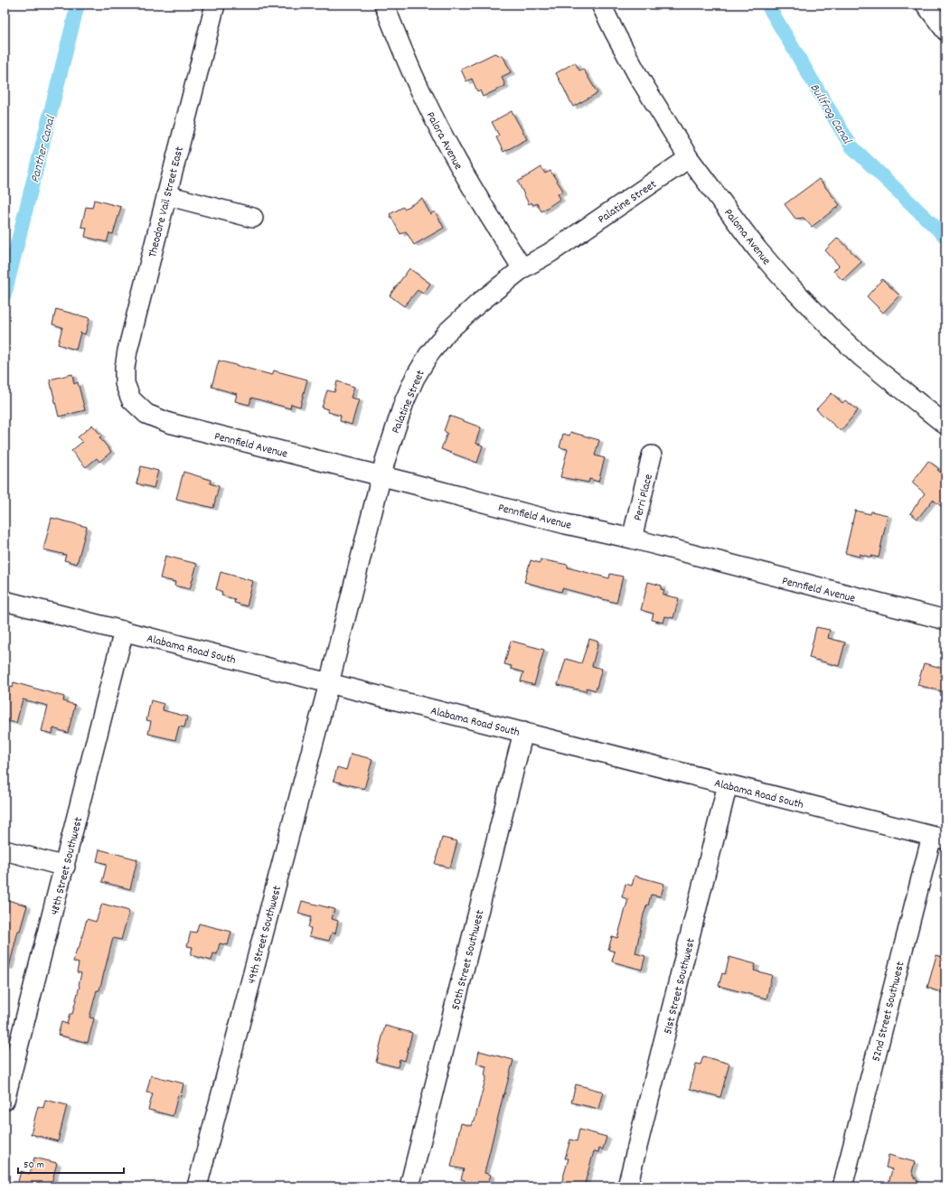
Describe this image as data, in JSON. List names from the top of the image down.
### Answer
{
  "streets": {
    "street": [
      "Palora Avenue",
      "Palatine Street",
      "Theodore Vail Street East",
      "Paloma Avenue",
      "Pennfield Avenue",
      "Perri Place",
      "Alabama Road South",
      "48th Street Southwest",
      "49th Street Southwest",
      "50th Street Southwest",
      "51st Street Southwest",
      "52nd Street Southwest"
    ]
  },
  "crossings": [
    ["Palora Avenue", "Palatine Street"],
    ["Palatine Street", "Paloma Avenue"],
    ["Palatine Street", "Pennfield Avenue"],
    ["Palatine Street", "Alabama Road South"],
    ["Palatine Street", "49th Street Southwest"],
    ["Theodore Vail Street East", "Pennfield Avenue"],
    ["Pennfield Avenue", "Perri Place"],
    ["Alabama Road South", "48th Street Southwest"],
    ["Alabama Road South", "49th Street Southwest"],
    ["Alabama Road South", "50th Street Southwest"],
    ["Alabama Road South", "51st Street Southwest"],
    ["Alabama Road South", "52nd Street Southwest"]
  ],
  "water": ["Bullfrog Canal", "Panther Canal"],
  "scale_bar": "50 m"
}
